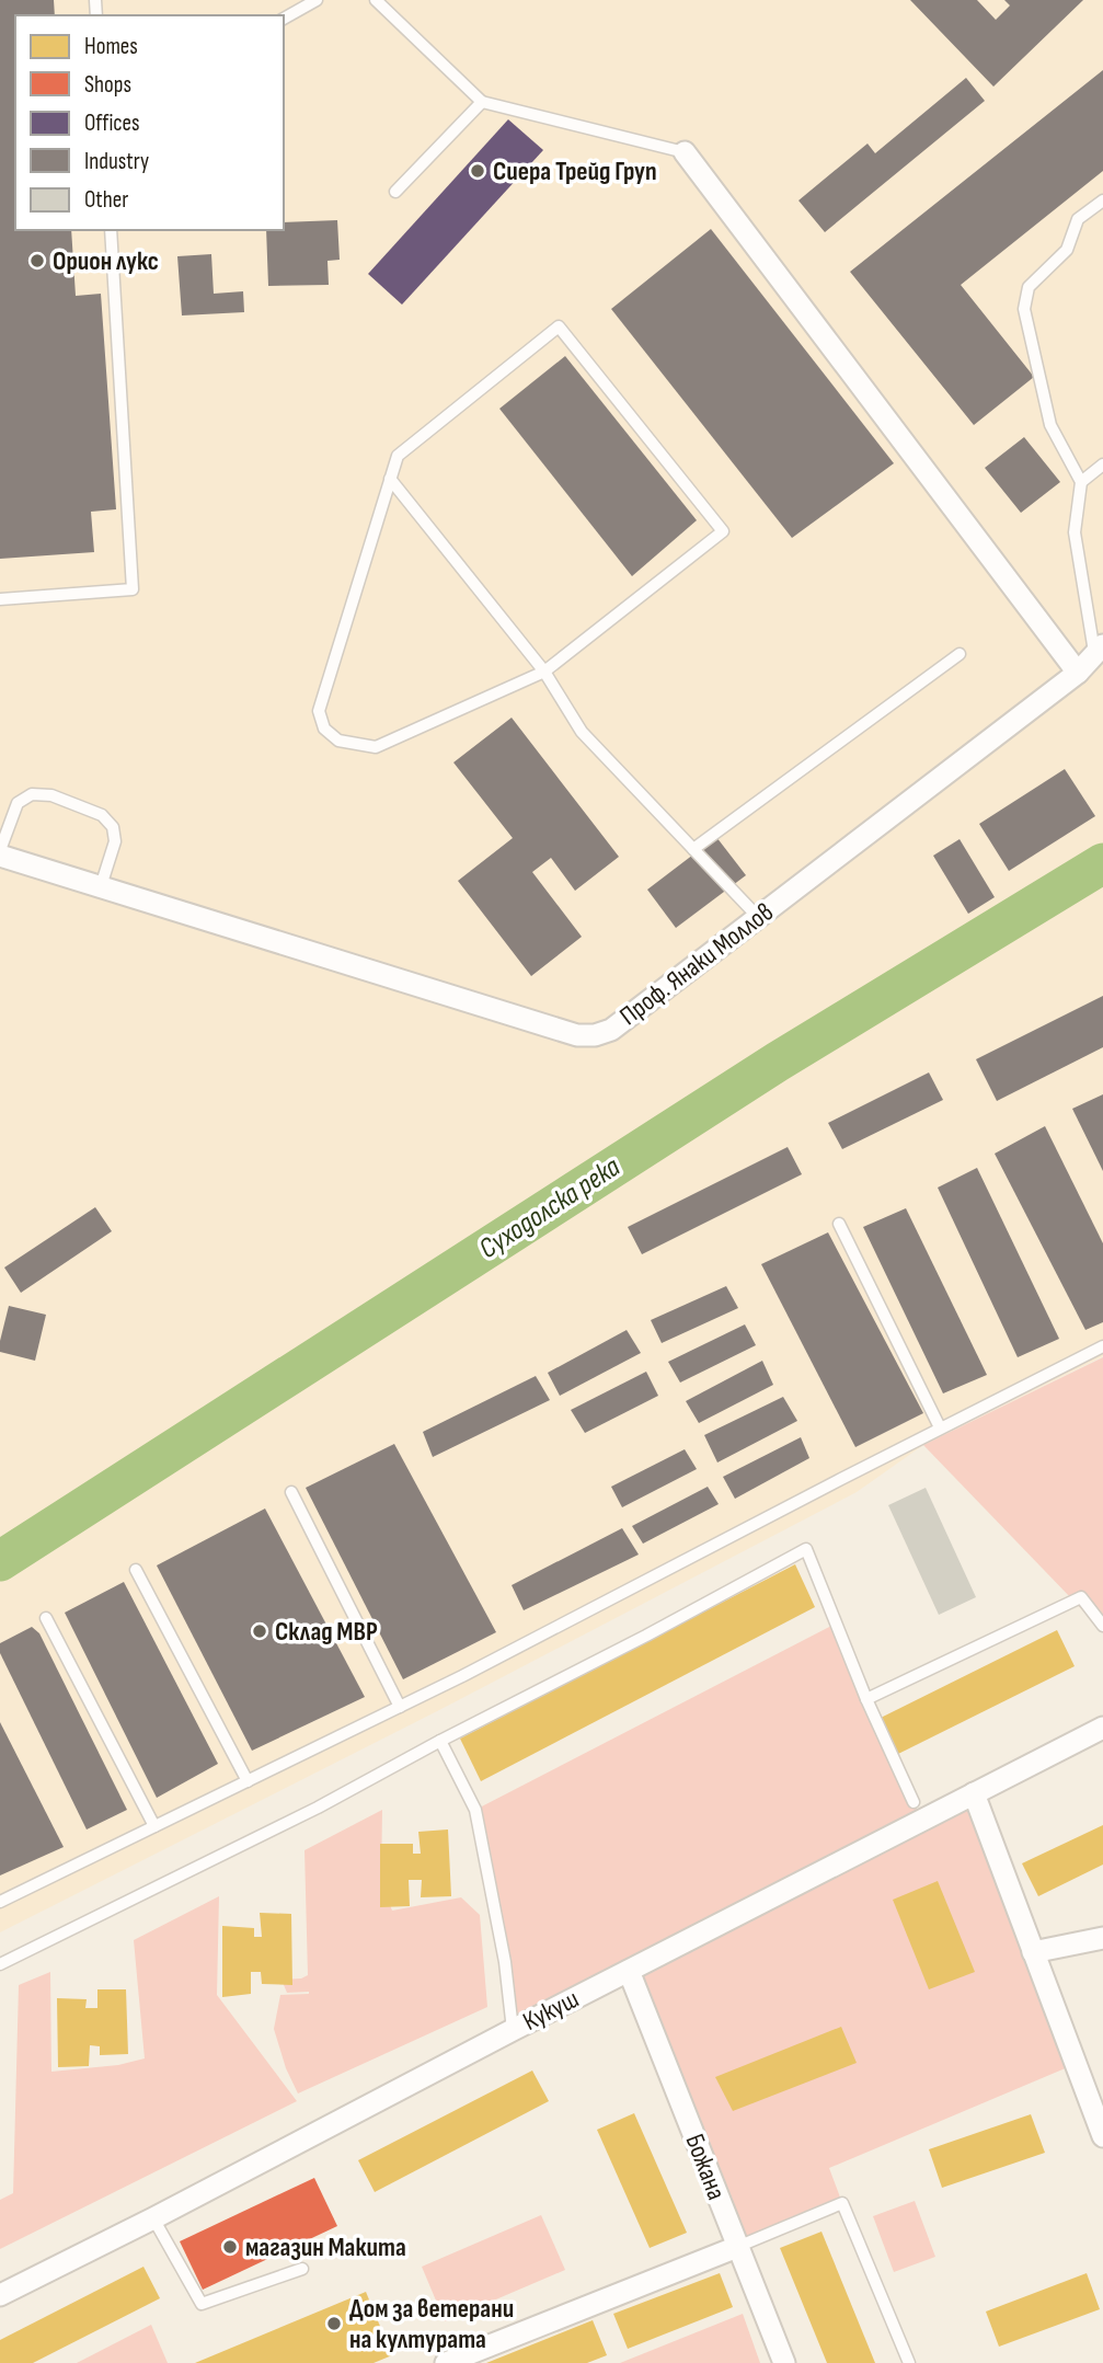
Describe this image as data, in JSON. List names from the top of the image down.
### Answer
{
  "streets": {
    "street": ["Проф. Янаки Моллов", "Кукуш", "Божана"]
  },
  "crossings": [
    ["Кукуш", "Божана"]
  ],
  "water": ["Суходолска река"],
  "places": [
    "Сиера Трейд Груп",
    "Орион лукс",
    "Склад МВР",
    "магазин Макита",
    "Дом за ветерани на културата"
  ],
  "legend": [
    "Homes",
    "Shops",
    "Offices",
    "Industry",
    "Other"
  ]
}
